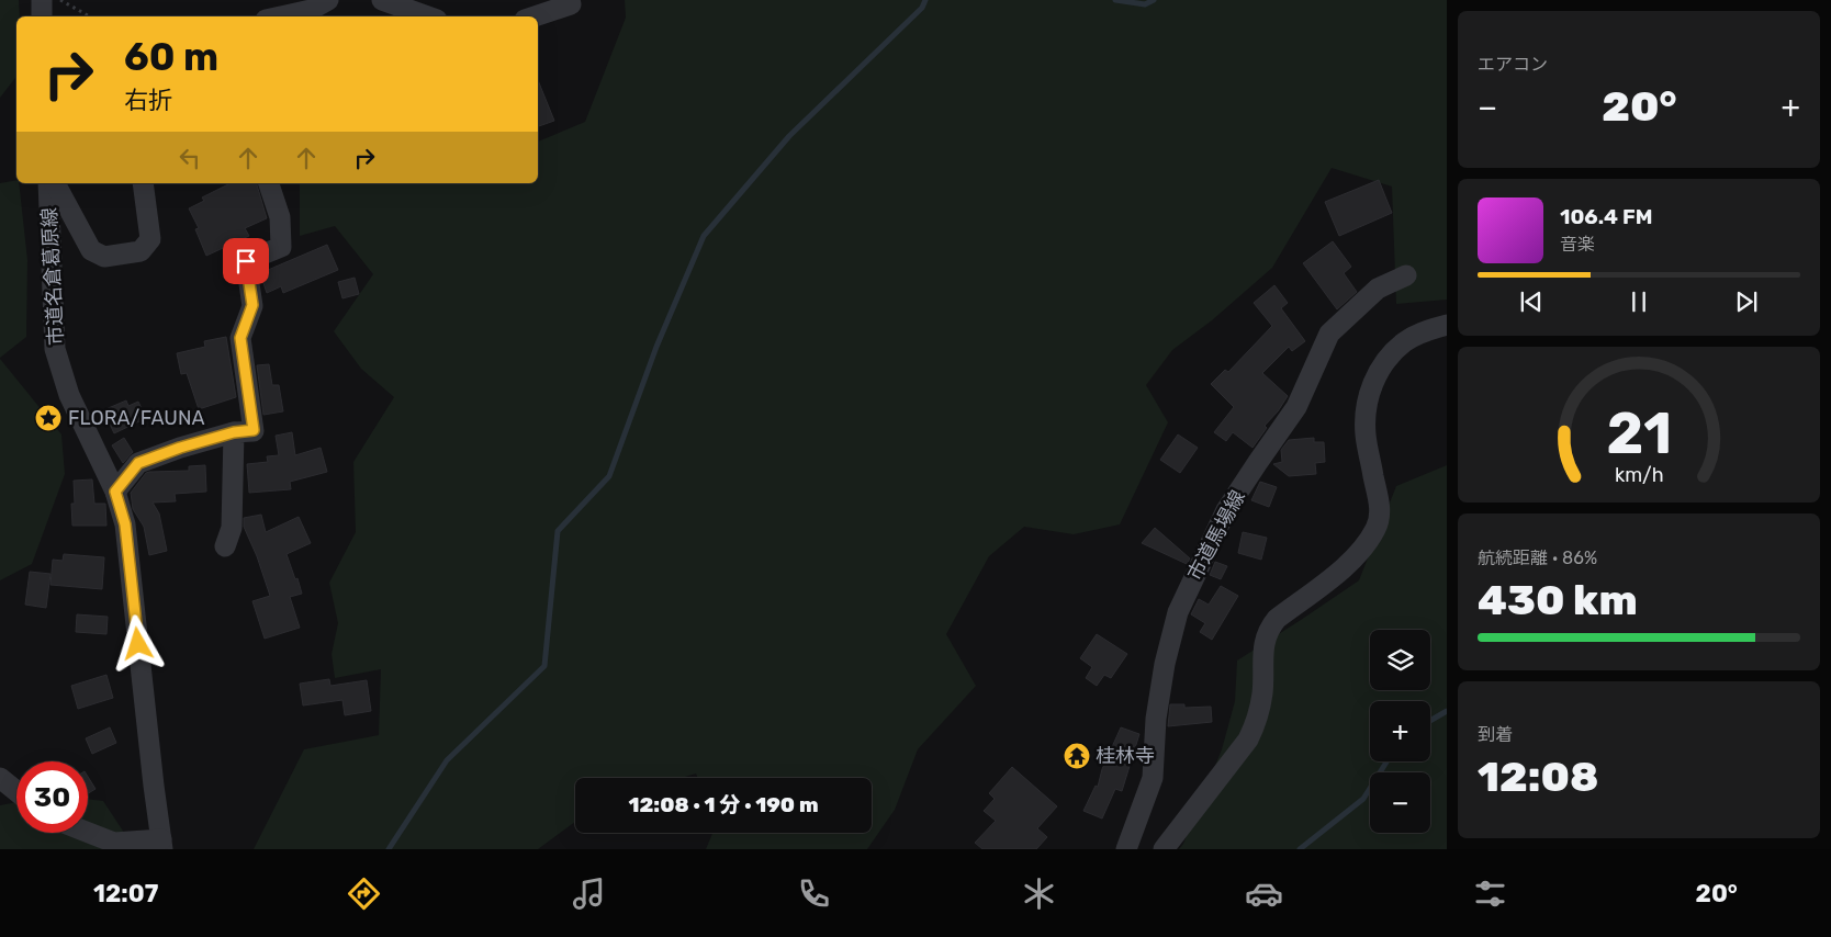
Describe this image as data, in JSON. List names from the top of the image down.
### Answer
{
  "streets": {
    "street": ["市道名倉葛原線", "市道馬場線"]
  },
  "places": {
    "place": ["FLORA/FAUNA"],
    "temple": ["桂林寺"]
  },
  "page": {
    "tile": [
      "エアコン",
      ["航続距離 · 86%", "430 km"],
      ["到着", "12:08"]
    ],
    "turn": ["60 m", "右折"],
    "heat": ["−", "20°", "+"],
    "song": ["106.4 FM", "音楽"],
    "map_buttons": ["+", "−"],
    "limit": "30",
    "trip": "12:08 · 1 分 · 190 m",
    "tabs": ["12:07", "20°"],
    "gauge": ["21", "km/h"]
  }
}
